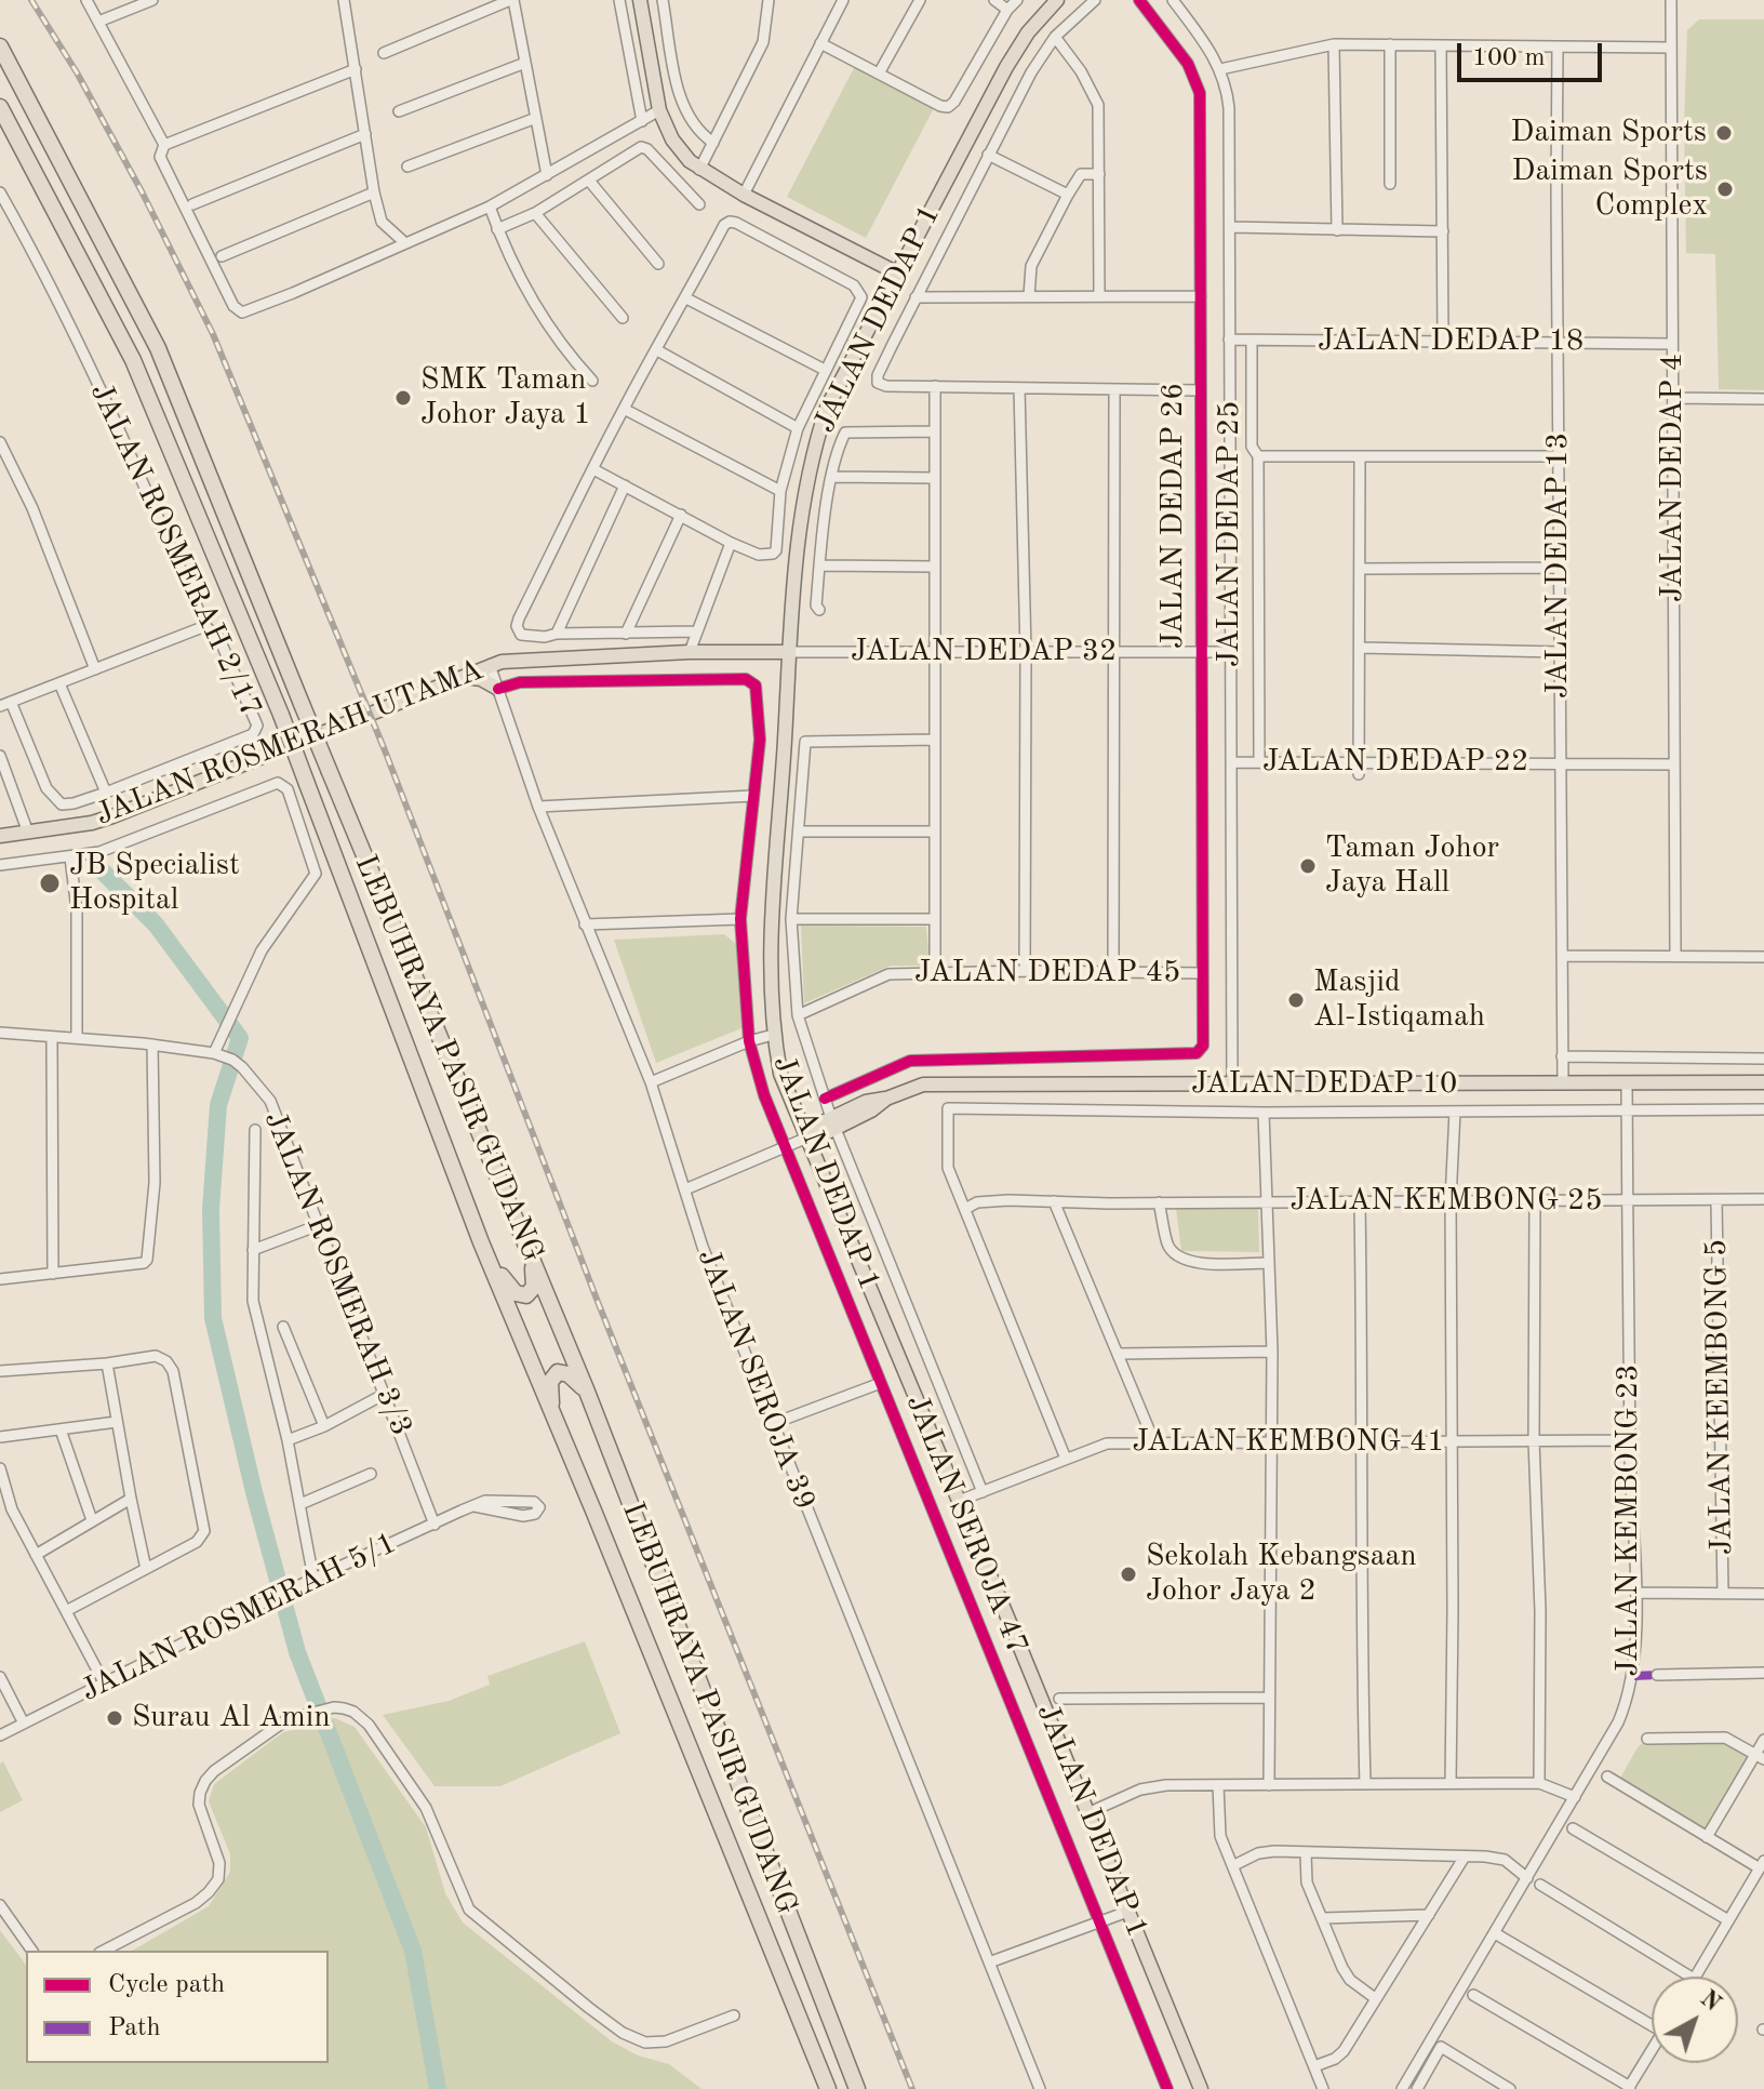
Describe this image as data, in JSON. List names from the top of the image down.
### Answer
{
  "streets": {
    "highway": ["LEBUHRAYA PASIR GUDANG"],
    "main road": ["JALAN DEDAP 1", "JALAN ROSMERAH UTAMA", "JALAN DEDAP 10"],
    "street": [
      "JALAN DEDAP 18",
      "JALAN DEDAP 4",
      "JALAN DEDAP 26",
      "JALAN DEDAP 25",
      "JALAN ROSMERAH 2/17",
      "JALAN DEDAP 13",
      "JALAN DEDAP 32",
      "JALAN DEDAP 22",
      "JALAN DEDAP 45",
      "JALAN KEMBONG 25",
      "JALAN ROSMERAH 3/3",
      "JALAN SEROJA 39",
      "JALAN KEEMBONG 5",
      "JALAN KEMBONG 41",
      "JALAN KEMBONG 23",
      "JALAN SEROJA 47",
      "JALAN ROSMERAH 5/1"
    ]
  },
  "crossings": [
    ["JALAN DEDAP 1", "JALAN DEDAP 32"],
    ["JALAN DEDAP 1", "JALAN ROSMERAH UTAMA"],
    ["JALAN DEDAP 1", "JALAN DEDAP 10"],
    ["JALAN DEDAP 1", "JALAN KEMBONG 41"],
    ["JALAN DEDAP 18", "JALAN DEDAP 4"],
    ["JALAN DEDAP 18", "JALAN DEDAP 25"],
    ["JALAN DEDAP 18", "JALAN DEDAP 13"],
    ["JALAN DEDAP 4", "JALAN DEDAP 22"],
    ["JALAN DEDAP 26", "JALAN DEDAP 32"],
    ["JALAN DEDAP 26", "JALAN DEDAP 45"],
    ["JALAN DEDAP 25", "JALAN DEDAP 32"],
    ["JALAN DEDAP 25", "JALAN DEDAP 22"],
    ["JALAN DEDAP 25", "JALAN DEDAP 10"],
    ["JALAN DEDAP 13", "JALAN DEDAP 22"],
    ["JALAN DEDAP 13", "JALAN DEDAP 10"],
    ["JALAN DEDAP 32", "JALAN ROSMERAH UTAMA"],
    ["JALAN ROSMERAH UTAMA", "JALAN SEROJA 39"],
    ["JALAN DEDAP 10", "JALAN KEMBONG 23"],
    ["JALAN KEMBONG 25", "JALAN KEEMBONG 5"],
    ["JALAN KEMBONG 25", "JALAN KEMBONG 23"],
    ["JALAN ROSMERAH 3/3", "JALAN ROSMERAH 5/1"],
    ["JALAN SEROJA 39", "JALAN SEROJA 47"],
    ["JALAN KEMBONG 41", "JALAN KEMBONG 23"]
  ],
  "places": [
    "Daiman Sports",
    "Daiman Sports Complex",
    "SMK Taman Johor Jaya 1",
    "Taman Johor Jaya Hall",
    "JB Specialist Hospital",
    "Masjid Al-Istiqamah",
    "Sekolah Kebangsaan Johor Jaya 2",
    "Surau Al Amin"
  ],
  "legend": ["Cycle path", "Path"],
  "scale_bar": "100 m",
  "north": "top right"
}
